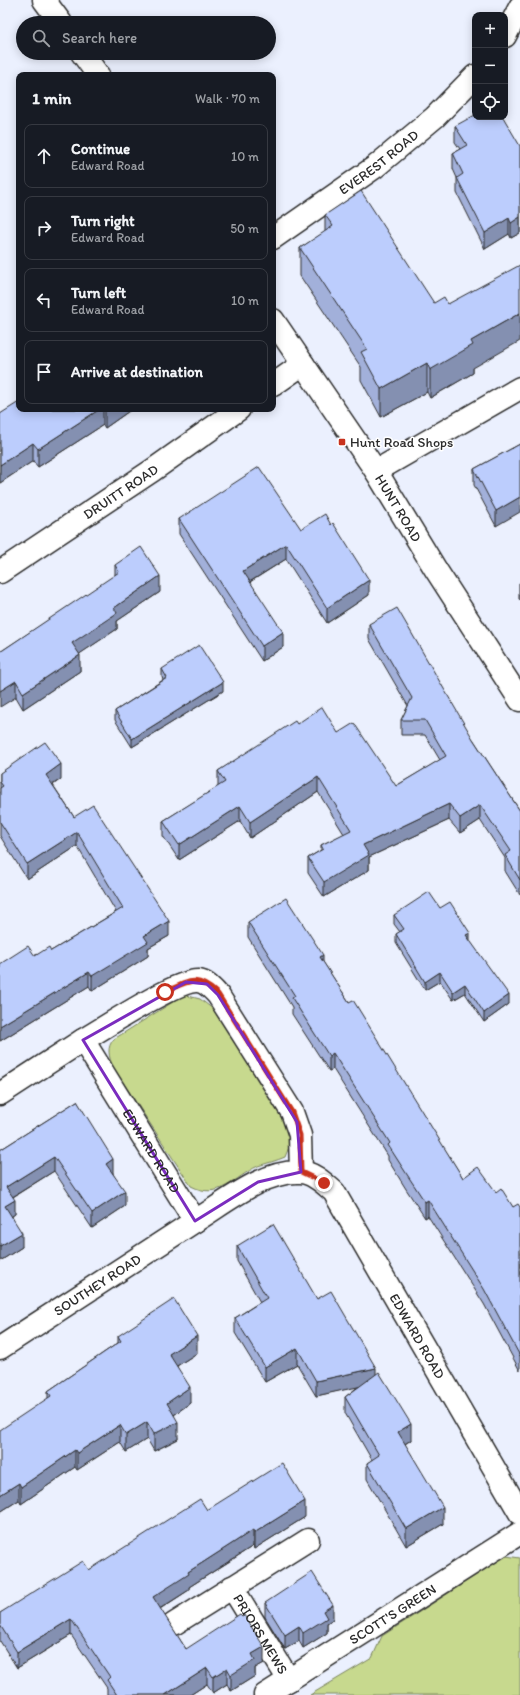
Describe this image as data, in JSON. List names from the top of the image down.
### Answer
{
  "streets": {
    "street": [
      "EVEREST ROAD",
      "DRUITT ROAD",
      "HUNT ROAD",
      "EDWARD ROAD",
      "SOUTHEY ROAD",
      "SCOTT'S GREEN",
      "PRIORS MEWS"
    ]
  },
  "crossings": [
    ["EDWARD ROAD", "SOUTHEY ROAD"],
    ["SCOTT'S GREEN", "PRIORS MEWS"]
  ],
  "places": {
    "transit": ["Hunt Road Shops"]
  },
  "page": {
    "map_buttons": ["+", "−"],
    "search": "Search here",
    "heading": ["1 min", "Walk · 70 m"],
    "list": [
      ["Continue", "Edward Road", "10 m"],
      ["Turn right", "Edward Road", "50 m"],
      ["Turn left", "Edward Road", "10 m"],
      "Arrive at destination"
    ]
  }
}
